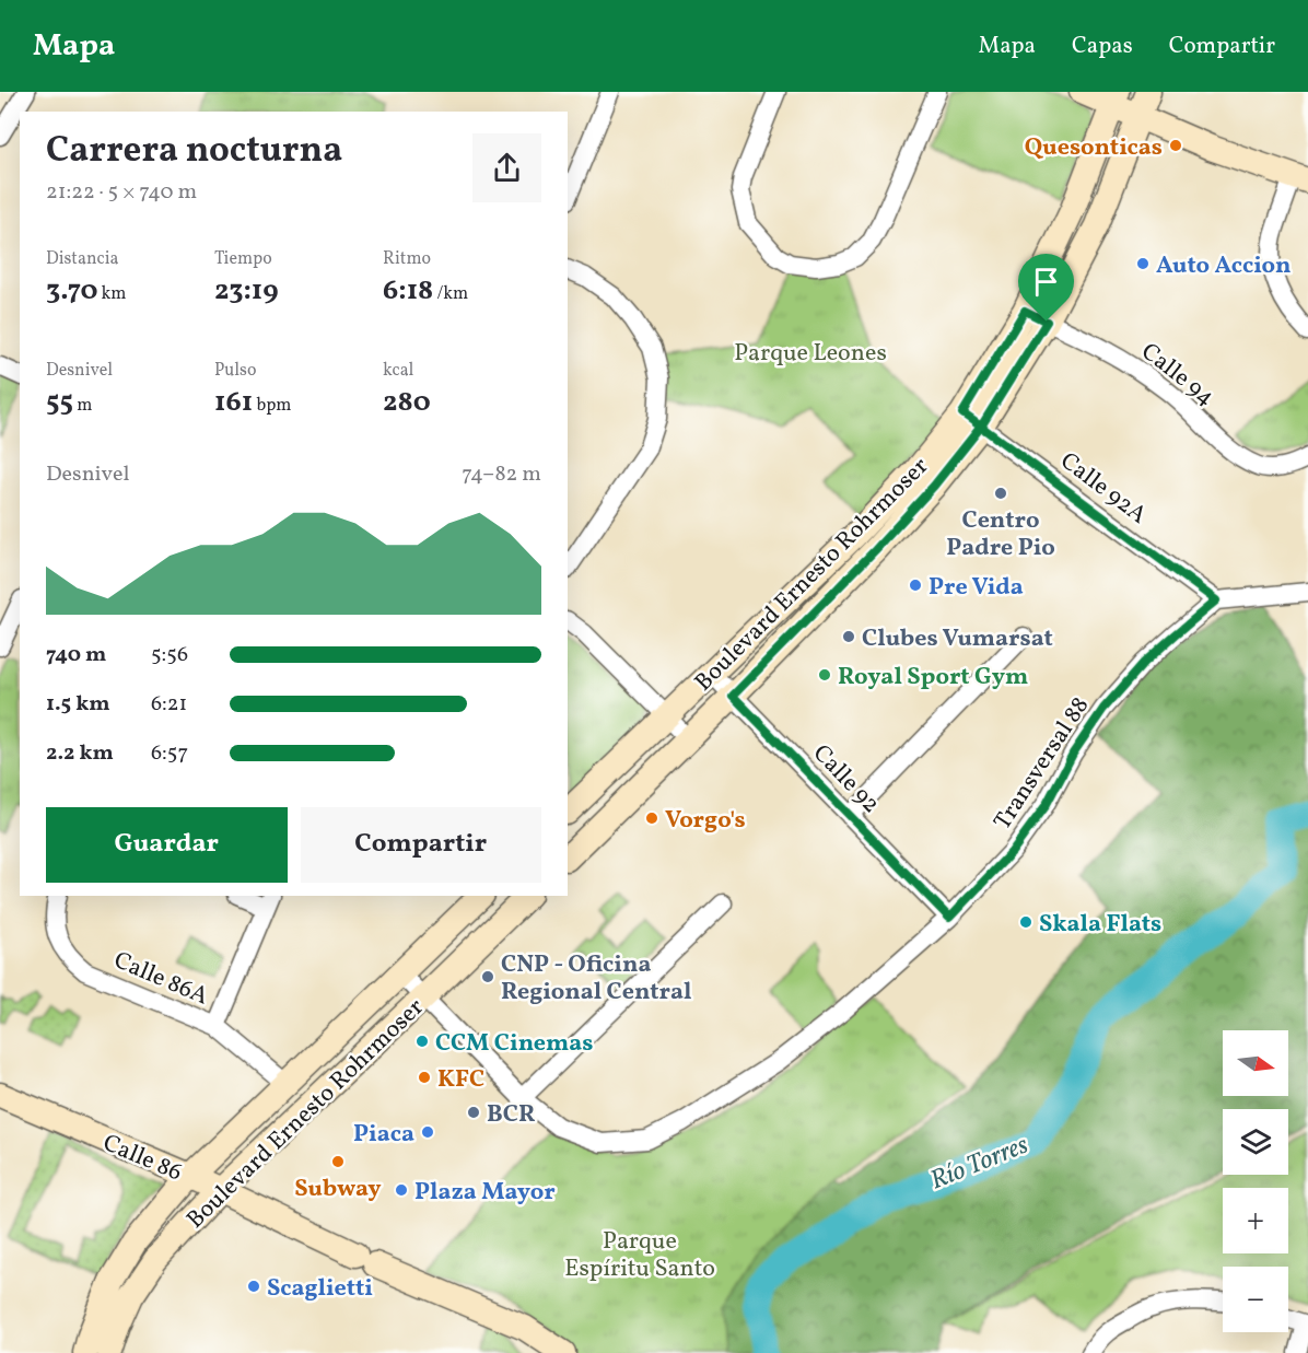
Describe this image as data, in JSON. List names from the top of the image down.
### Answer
{
  "streets": {
    "main road": ["Boulevard Ernesto Rohrmoser", "Calle 86"],
    "street": [
      "Calle 94",
      "Calle 92A",
      "Transversal 88",
      "Calle 92",
      "Calle 86A"
    ]
  },
  "crossings": [
    ["Calle 94", "Boulevard Ernesto Rohrmoser"],
    ["Calle 92A", "Boulevard Ernesto Rohrmoser"],
    ["Calle 92A", "Transversal 88"],
    ["Boulevard Ernesto Rohrmoser", "Calle 92"],
    ["Boulevard Ernesto Rohrmoser", "Calle 86A"],
    ["Boulevard Ernesto Rohrmoser", "Calle 86"],
    ["Transversal 88", "Calle 92"]
  ],
  "water": ["Río Torres"],
  "parks": ["Parque Leones", "Parque Espíritu Santo"],
  "places": [
    "Quesonticas",
    "Auto Accion",
    "Centro Padre Pio",
    "Pre Vida",
    "Clubes Vumarsat",
    "Royal Sport Gym",
    "Vorgo's",
    "Skala Flats",
    "CNP - Oficina Regional Central",
    "CCM Cinemas",
    "KFC",
    "BCR",
    "Piaca",
    "Subway",
    "Plaza Mayor",
    "Scaglietti"
  ],
  "north": "right",
  "page": {
    "header": "Mapa",
    "nav": ["Mapa", "Capas", "Compartir"],
    "heading": ["Carrera nocturna", "21:22 · 5 × 740 m"],
    "stats": [
      ["Distancia", "3.70 km"],
      ["Tiempo", "23:19"],
      ["Ritmo", "6:18 /km"],
      ["Desnivel", "55 m"],
      ["Pulso", "161 bpm"],
      ["kcal", "280"]
    ],
    "chart": ["Desnivel", "74–82 m"],
    "list": [
      {
        "name": "740 m",
        "note": "5:56"
      },
      {
        "name": "1.5 km",
        "note": "6:21"
      },
      {
        "name": "2.2 km",
        "note": "6:57"
      }
    ],
    "buttons": ["Guardar", "Compartir"],
    "map_buttons": ["+", "−"]
  }
}
